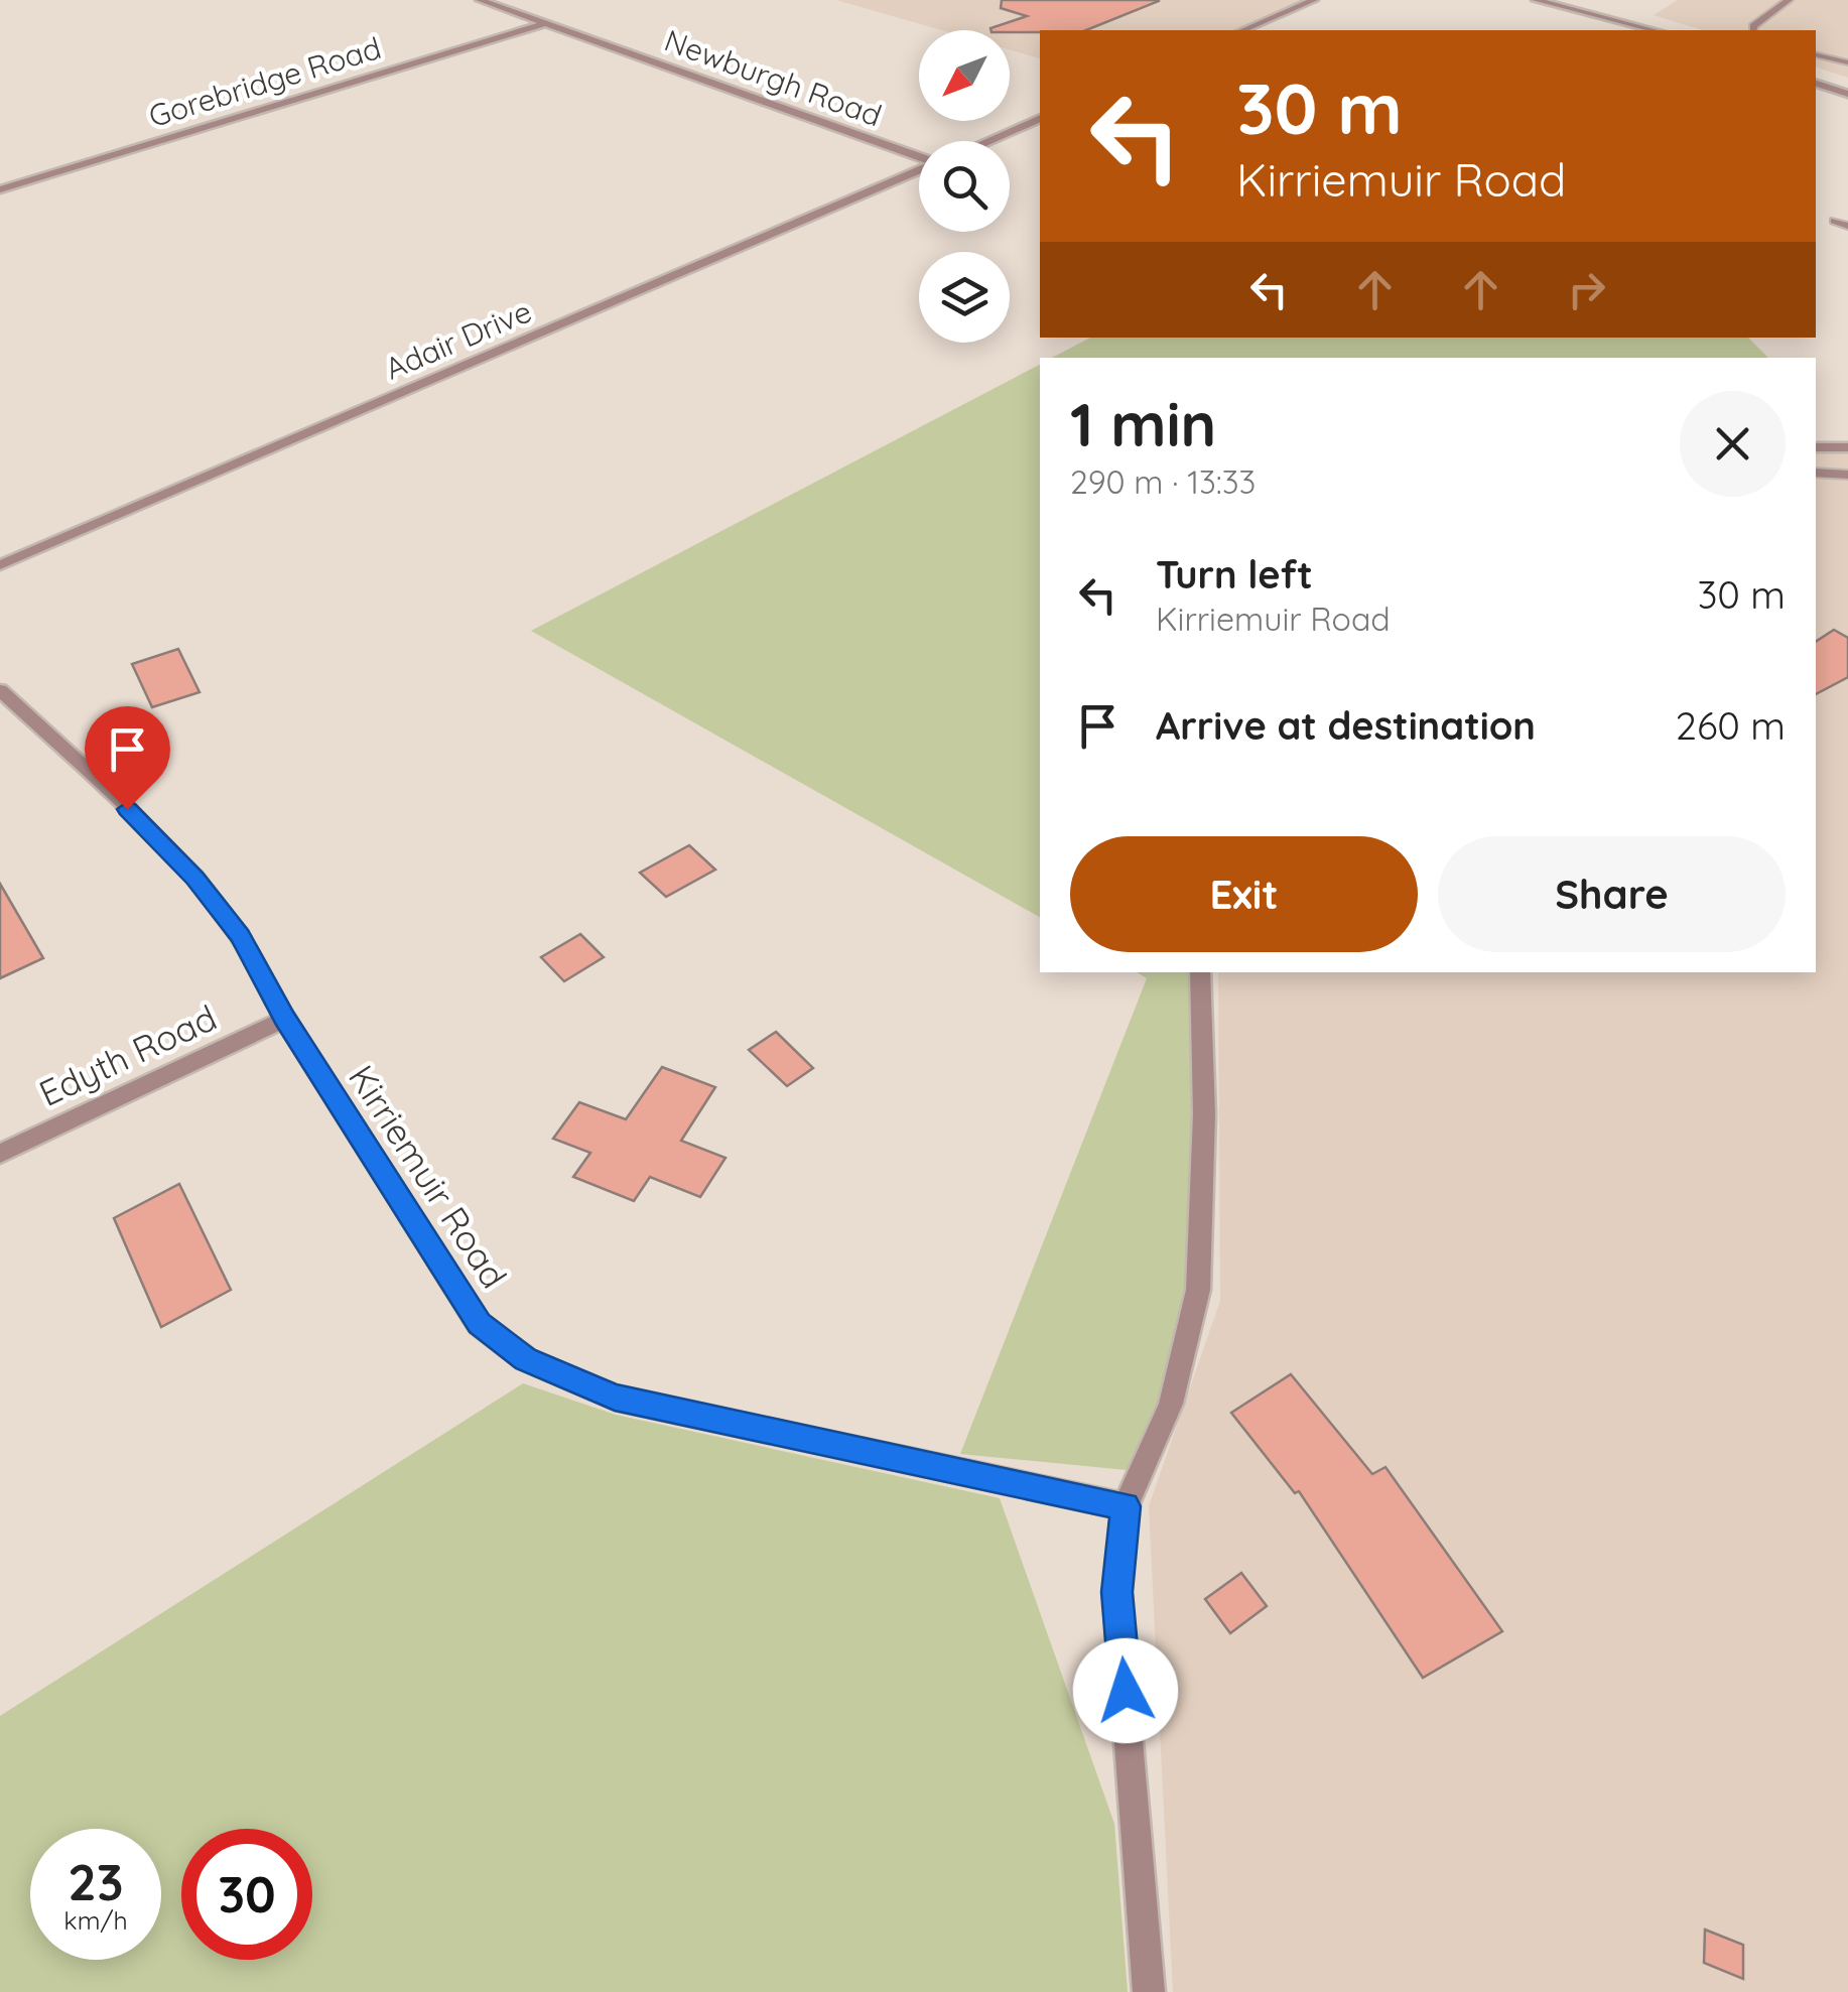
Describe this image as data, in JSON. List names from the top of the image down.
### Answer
{
  "streets": {
    "street": [
      "Newburgh Road",
      "Gorebridge Road",
      "Adair Drive",
      "Edyth Road",
      "Kirriemuir Road"
    ]
  },
  "crossings": [
    ["Newburgh Road", "Gorebridge Road"],
    ["Edyth Road", "Kirriemuir Road"]
  ],
  "north": "bottom left",
  "page": {
    "turn": ["30 m", "Kirriemuir Road"],
    "heading": ["1 min", "290 m · 13:33"],
    "list": [
      {
        "name": "Turn left",
        "note": "Kirriemuir Road",
        "value": "30 m"
      },
      {
        "name": "Arrive at destination",
        "value": "260 m"
      }
    ],
    "buttons": ["Exit", "Share"],
    "speed": "23 km/h",
    "limit": "30"
  }
}
